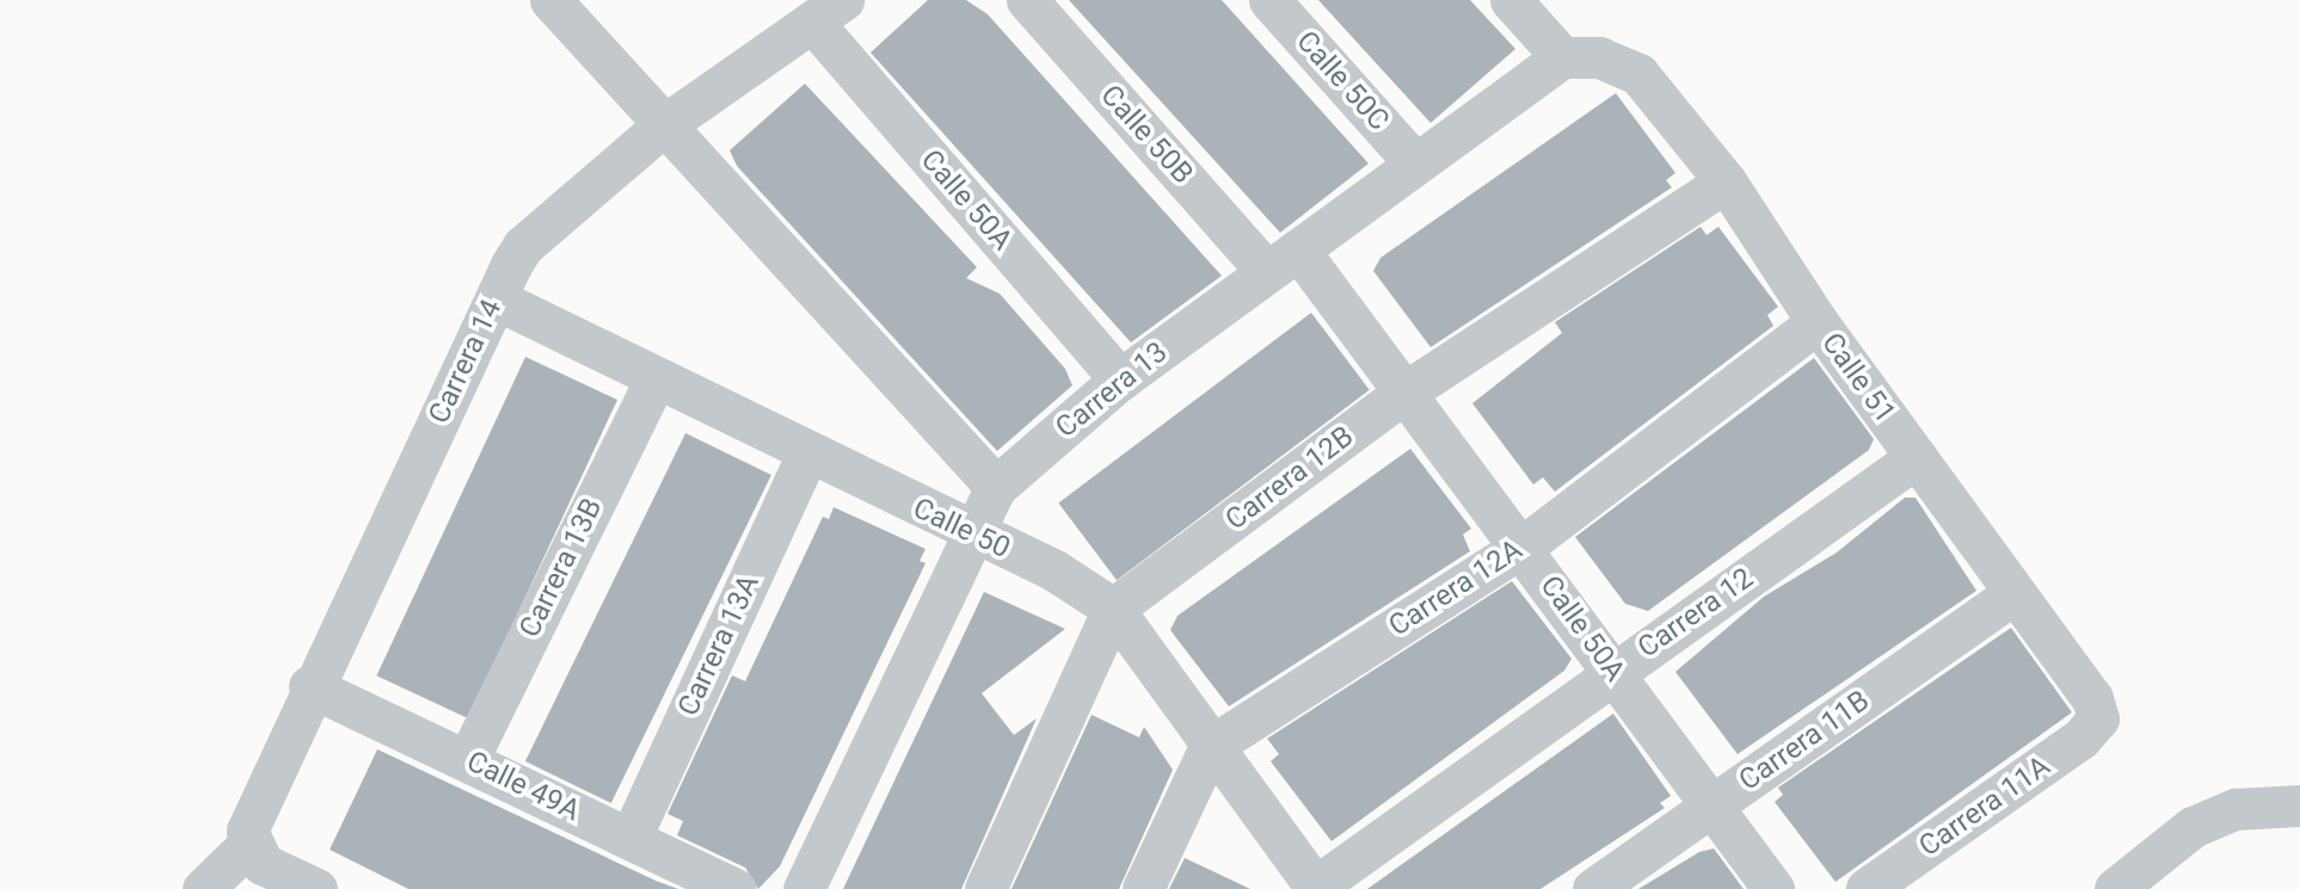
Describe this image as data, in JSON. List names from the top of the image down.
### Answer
{
  "streets": {
    "street": [
      "Calle 50C",
      "Calle 50B",
      "Calle 50A",
      "Carrera 14",
      "Calle 51",
      "Carrera 13",
      "Carrera 12B",
      "Calle 50",
      "Carrera 13B",
      "Carrera 12A",
      "Carrera 12",
      "Carrera 13A",
      "Carrera 11B",
      "Calle 49A",
      "Carrera 11A"
    ]
  },
  "crossings": [
    ["Calle 50C", "Carrera 13"],
    ["Calle 50B", "Calle 50A"],
    ["Calle 50B", "Carrera 13"],
    ["Calle 50A", "Carrera 14"],
    ["Calle 50A", "Carrera 13"],
    ["Calle 50A", "Carrera 12B"],
    ["Calle 50A", "Carrera 12A"],
    ["Calle 50A", "Carrera 12"],
    ["Calle 50A", "Carrera 11B"],
    ["Carrera 14", "Calle 50"],
    ["Carrera 14", "Calle 49A"],
    ["Calle 51", "Carrera 13"],
    ["Calle 51", "Carrera 12B"],
    ["Calle 51", "Carrera 12A"],
    ["Calle 51", "Carrera 12"],
    ["Calle 51", "Carrera 11B"],
    ["Calle 51", "Carrera 11A"],
    ["Carrera 13", "Calle 50"],
    ["Carrera 12B", "Calle 50"],
    ["Calle 50", "Carrera 13B"],
    ["Calle 50", "Carrera 12A"],
    ["Calle 50", "Carrera 12"],
    ["Calle 50", "Carrera 13A"],
    ["Carrera 13B", "Calle 49A"],
    ["Carrera 13A", "Calle 49A"]
  ]
}
